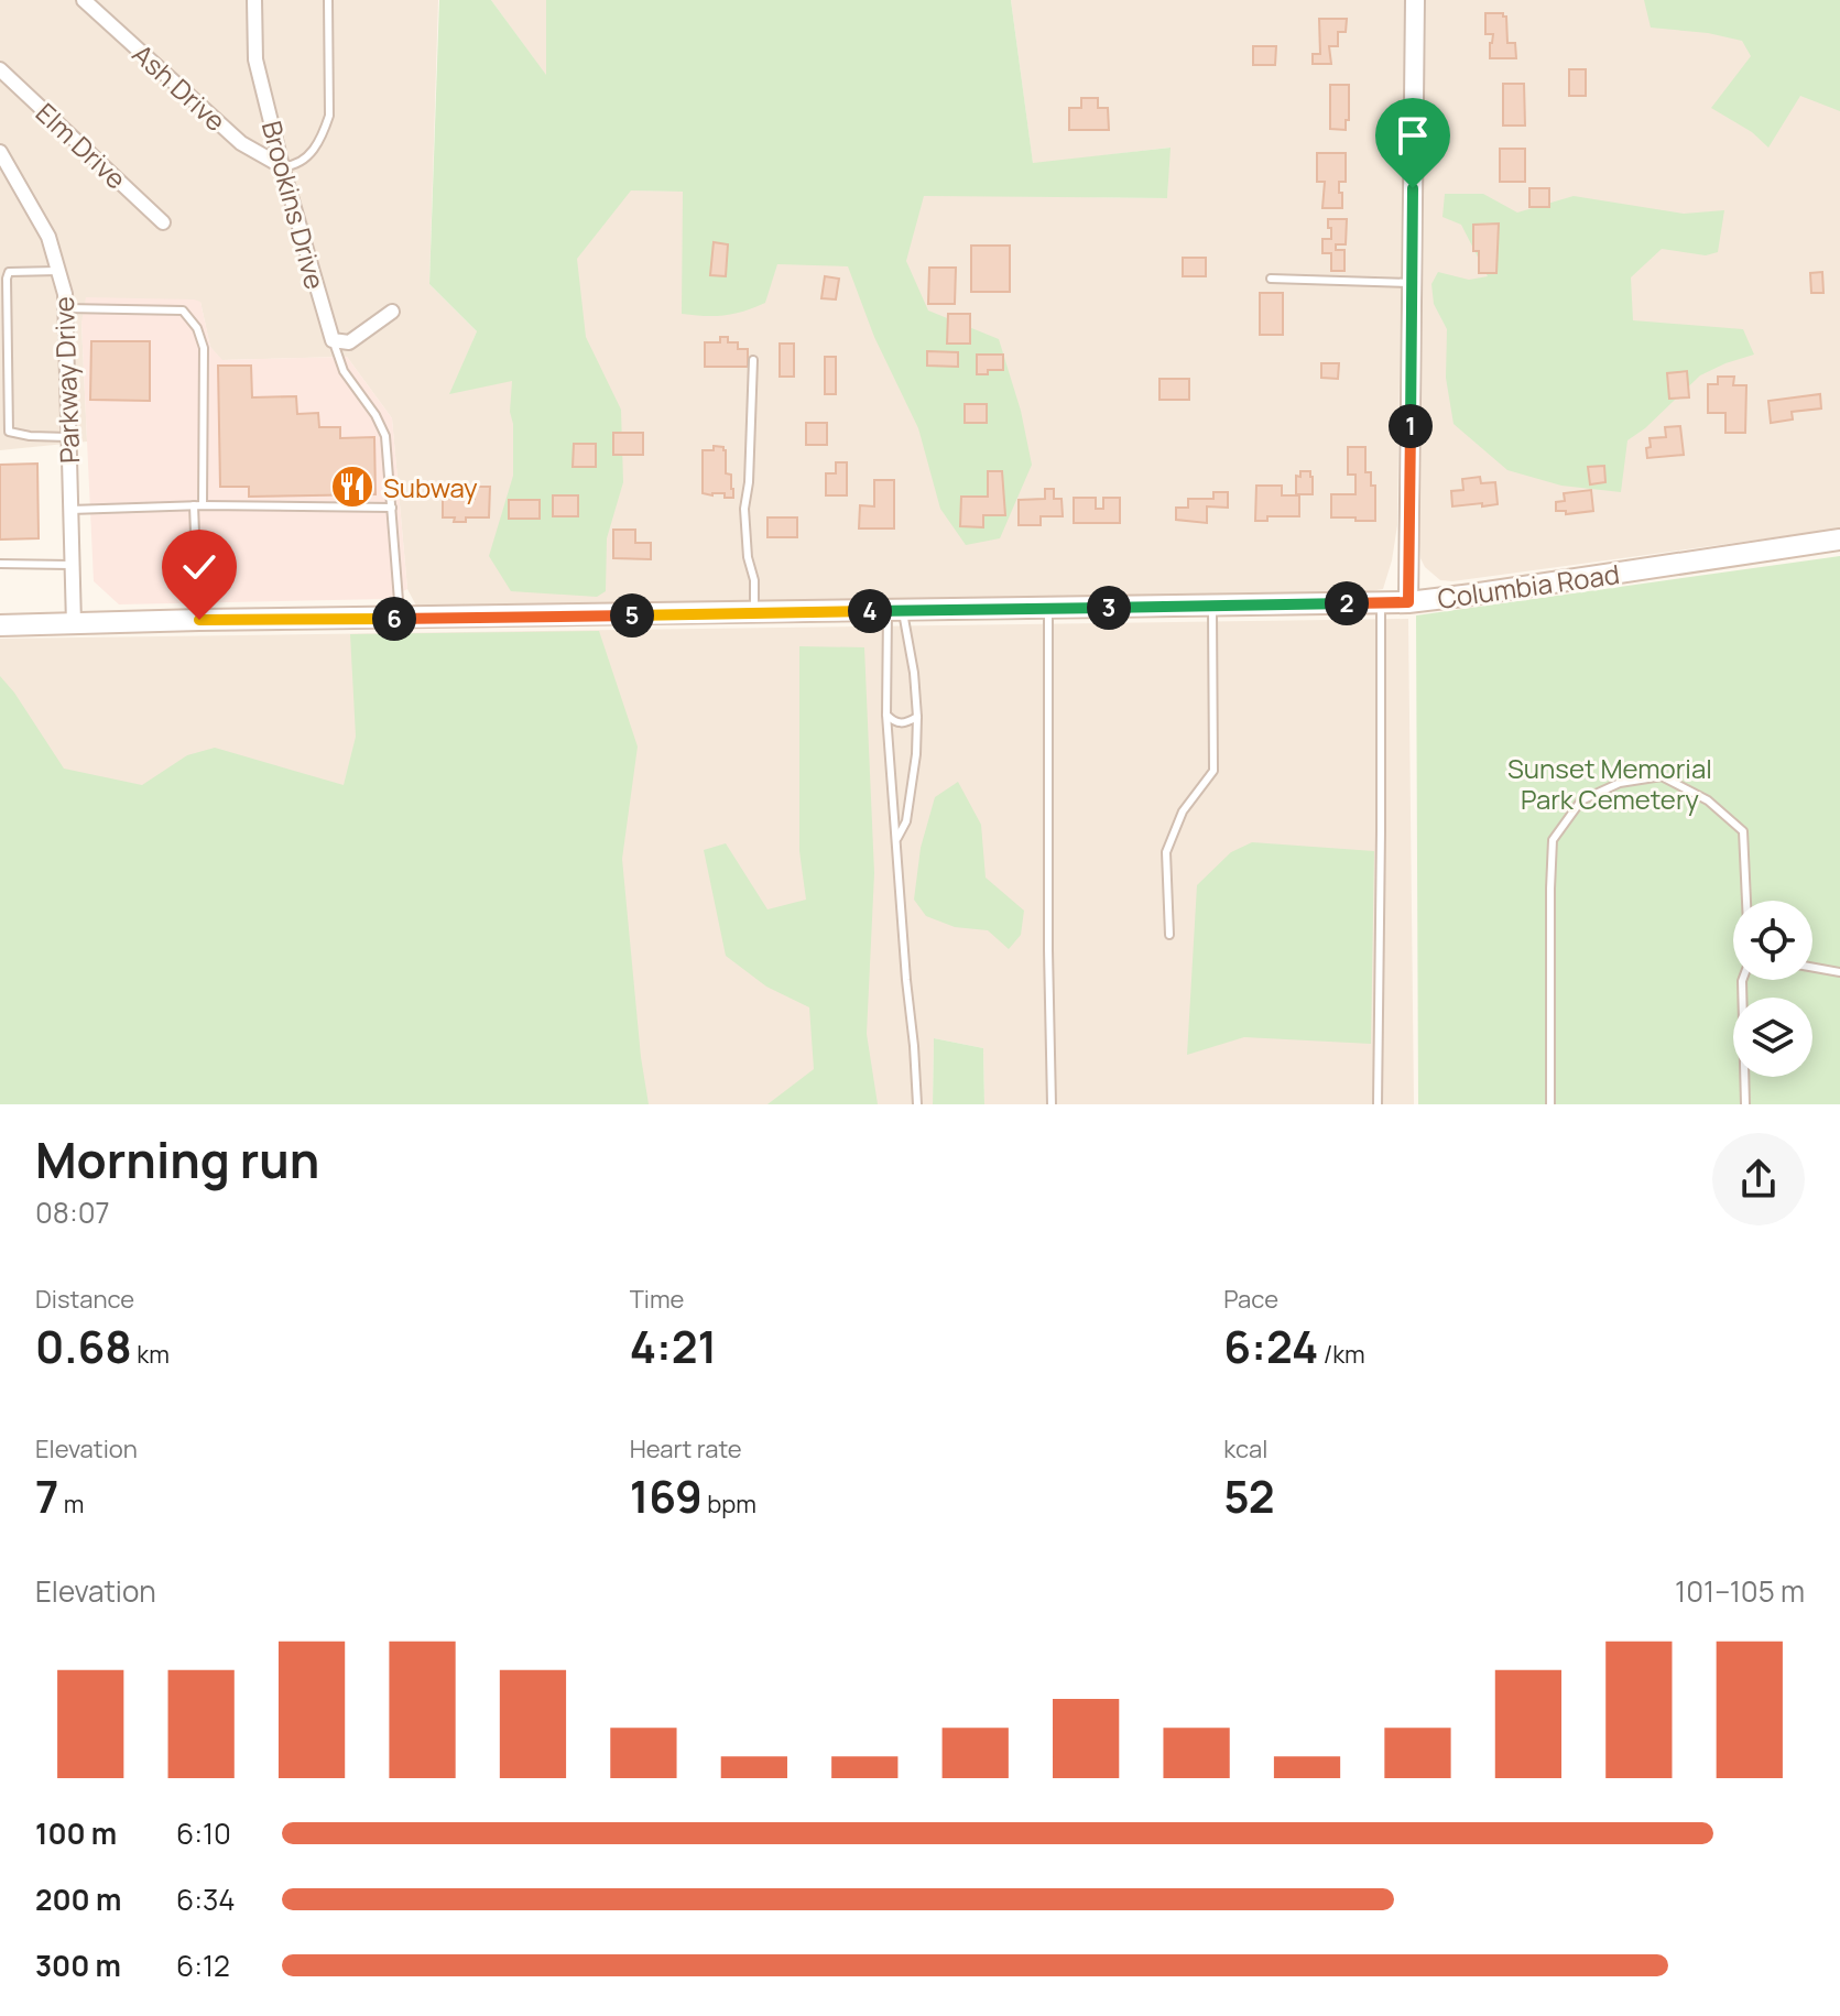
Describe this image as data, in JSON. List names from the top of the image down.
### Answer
{
  "streets": {
    "main road": ["Columbia Road"],
    "street": [
      "Ash Drive",
      "Elm Drive",
      "Brookins Drive",
      "Parkway Drive"
    ]
  },
  "crossings": [
    ["Ash Drive", "Brookins Drive"],
    ["Parkway Drive", "Columbia Road"]
  ],
  "parks": ["Sunset Memorial Park Cemetery"],
  "places": {
    "restaurant": ["Subway"]
  },
  "page": {
    "pins": [
      "1",
      "2",
      "3",
      "4",
      "5",
      "6"
    ],
    "heading": ["Morning run", "08:07"],
    "stats": [
      ["Distance", "0.68 km"],
      ["Time", "4:21"],
      ["Pace", "6:24 /km"],
      ["Elevation", "7 m"],
      ["Heart rate", "169 bpm"],
      ["kcal", "52"]
    ],
    "chart": ["Elevation", "101–105 m"],
    "list": [
      {
        "name": "100 m",
        "note": "6:10"
      },
      {
        "name": "200 m",
        "note": "6:34"
      },
      {
        "name": "300 m",
        "note": "6:12"
      }
    ]
  }
}
